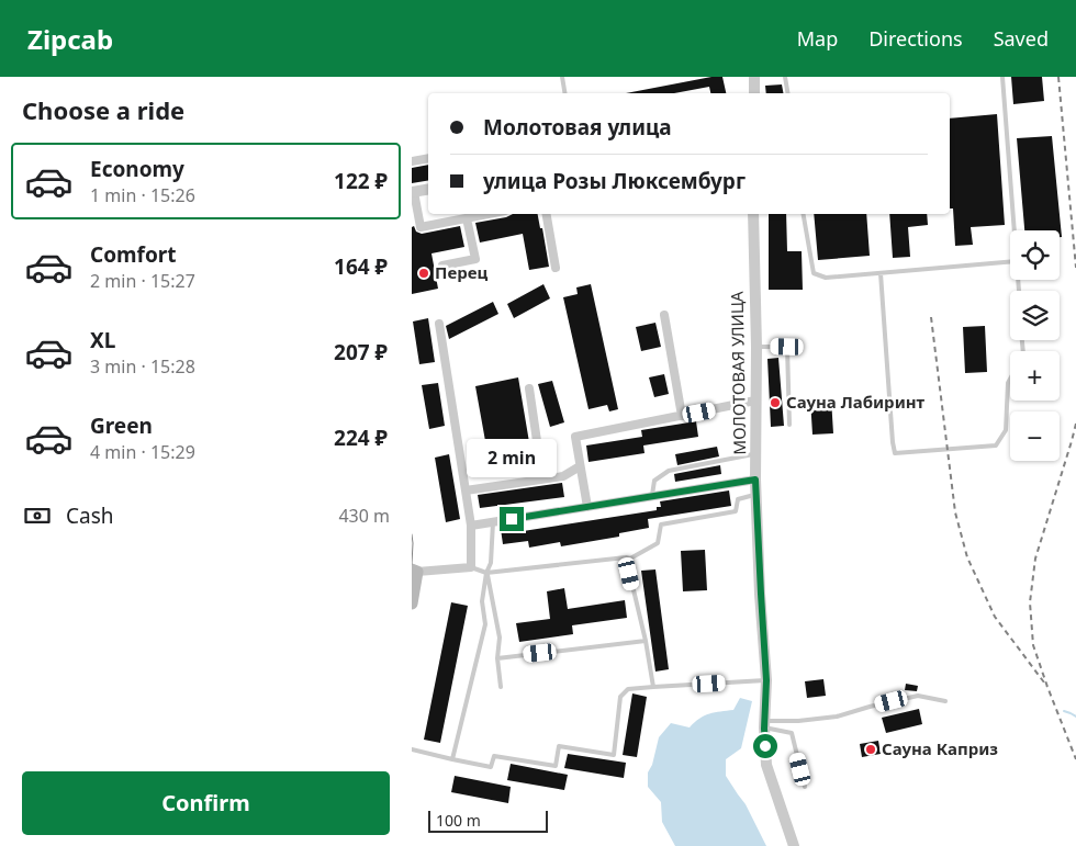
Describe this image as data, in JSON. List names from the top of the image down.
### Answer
{
  "streets": {
    "street": ["МОЛОТОВАЯ УЛИЦА"]
  },
  "places": ["Перец", "Сауна Лабиринт", "Сауна Каприз"],
  "scale_bar": "100 m",
  "page": {
    "header": "Zipcab",
    "nav": ["Map", "Directions", "Saved"],
    "heading": "Choose a ride",
    "banner": ["Молотовая улица", "улица Розы Люксембург"],
    "list": [
      {
        "name": "Economy",
        "note": "1 min · 15:26",
        "value": "122 ₽"
      },
      {
        "name": "Comfort",
        "note": "2 min · 15:27",
        "value": "164 ₽"
      },
      {
        "name": "XL",
        "note": "3 min · 15:28",
        "value": "207 ₽"
      },
      {
        "name": "Green",
        "note": "4 min · 15:29",
        "value": "224 ₽"
      }
    ],
    "map_buttons": ["+", "−"],
    "bubble": "2 min",
    "pay": ["Cash", "430 m"],
    "buttons": "Confirm",
    "scale": "100 m"
  }
}
